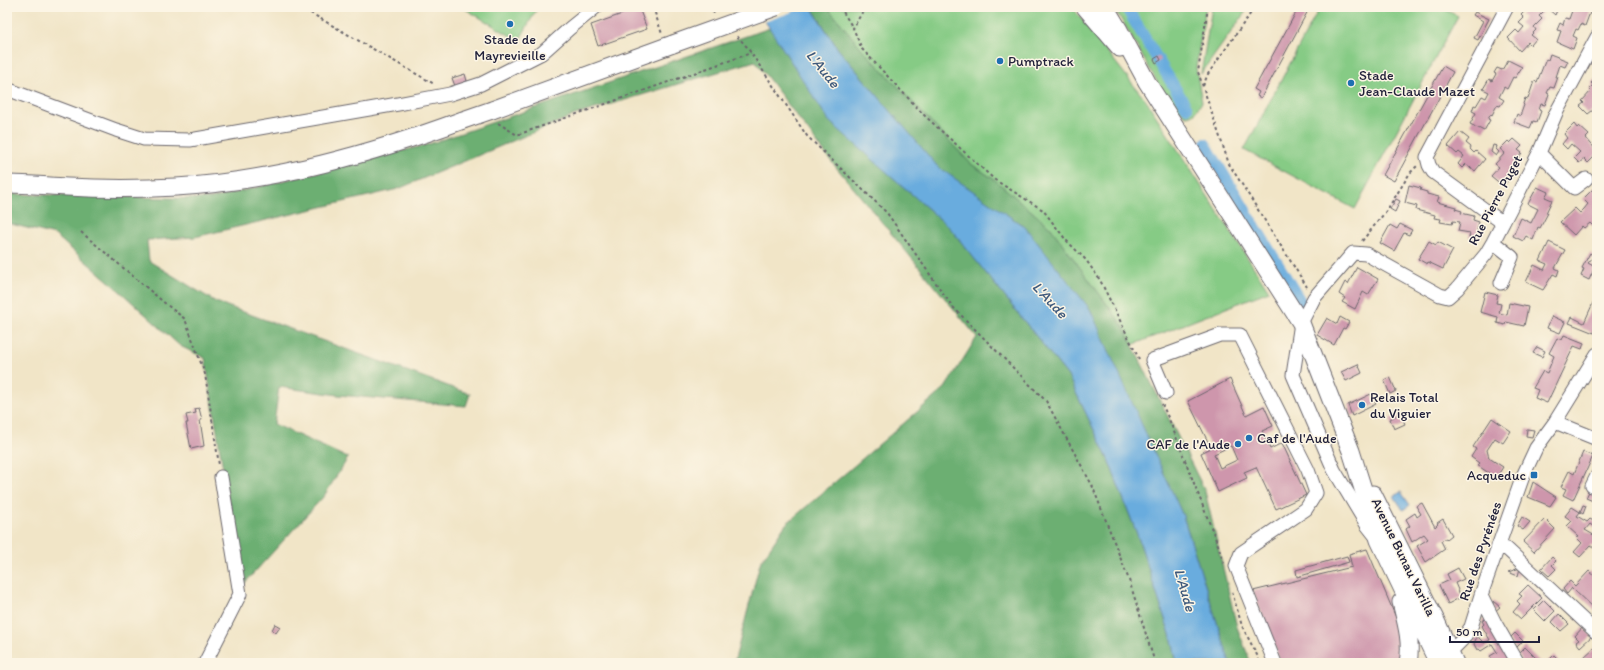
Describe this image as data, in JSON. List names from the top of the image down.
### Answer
{
  "streets": {
    "main road": ["Avenue Bunau Varilla"],
    "street": ["Rue Pierre Puget", "Rue des Pyrénées"]
  },
  "crossings": [
    ["Rue des Pyrénées", "Avenue Bunau Varilla"]
  ],
  "water": ["L'Aude"],
  "places": {
    "other": [
      "Stade de Mayrevieille",
      "Pumptrack",
      "Stade Jean-Claude Mazet",
      "Relais Total du Viguier",
      "Caf de l'Aude",
      "CAF de l'Aude"
    ],
    "transit": ["Acqueduc"]
  },
  "scale_bar": "50 m"
}
